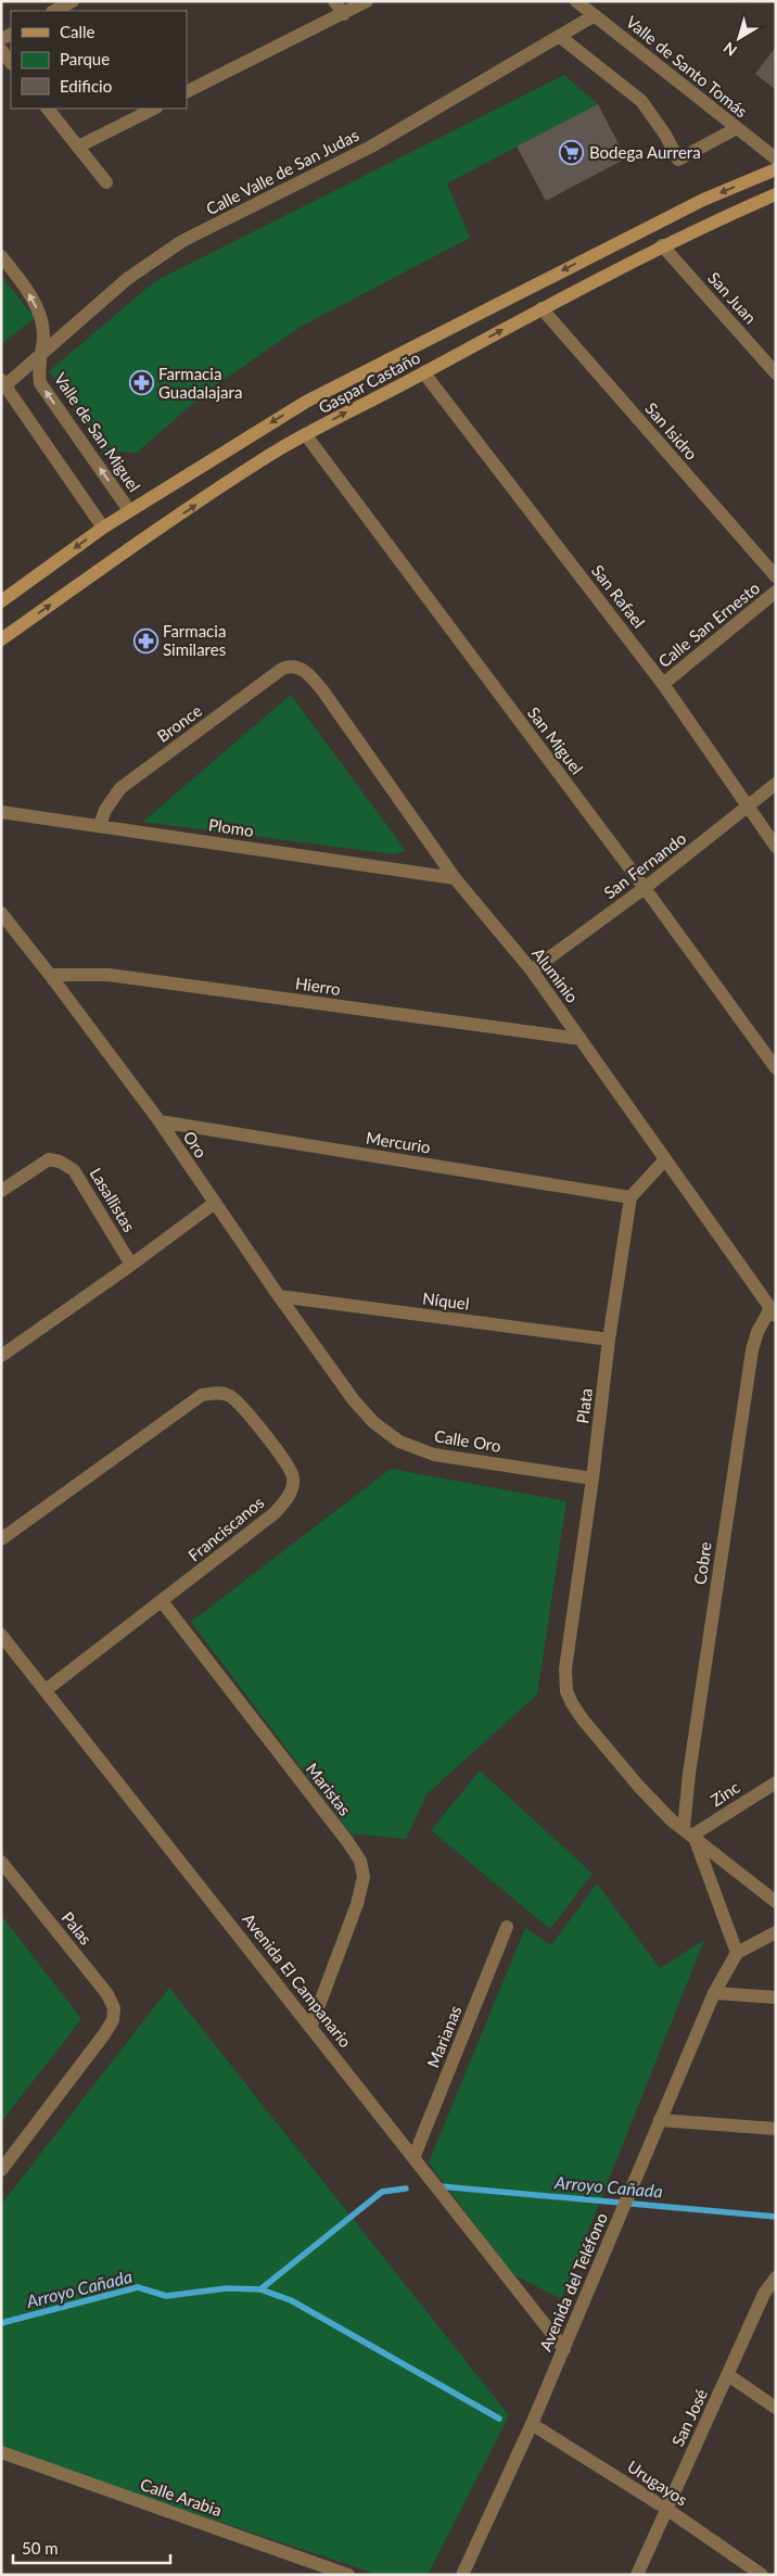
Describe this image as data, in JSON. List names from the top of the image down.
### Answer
{
  "streets": {
    "main road": ["Gaspar Castaño"],
    "street": [
      "Valle de Santo Tomás",
      "Calle Valle de San Judas",
      "San Juan",
      "San Isidro",
      "Valle de San Miguel",
      "San Rafael",
      "Calle San Ernesto",
      "Bronce",
      "San Miguel",
      "Plomo",
      "San Fernando",
      "Aluminio",
      "Hierro",
      "Mercurio",
      "Oro",
      "Lasallistas",
      "Níquel",
      "Plata",
      "Calle Oro",
      "Franciscanos",
      "Cobre",
      "Maristas",
      "Zinc",
      "Palas",
      "Avenida El Campanario",
      "Marianas",
      "Avenida del Teléfono",
      "San José",
      "Urugayos",
      "Calle Arabia"
    ]
  },
  "crossings": [
    ["Valle de Santo Tomás", "Calle Valle de San Judas"],
    ["Calle Valle de San Judas", "Valle de San Miguel"],
    ["San Juan", "Gaspar Castaño"],
    ["Gaspar Castaño", "San Isidro"],
    ["Gaspar Castaño", "Valle de San Miguel"],
    ["Gaspar Castaño", "San Rafael"],
    ["Gaspar Castaño", "San Miguel"],
    ["San Rafael", "Calle San Ernesto"],
    ["San Rafael", "San Fernando"],
    ["Bronce", "Plomo"],
    ["Bronce", "Aluminio"],
    ["San Miguel", "San Fernando"],
    ["Plomo", "Aluminio"],
    ["San Fernando", "Aluminio"],
    ["Aluminio", "Hierro"],
    ["Aluminio", "Cobre"],
    ["Hierro", "Oro"],
    ["Mercurio", "Oro"],
    ["Mercurio", "Plata"],
    ["Oro", "Níquel"],
    ["Oro", "Calle Oro"],
    ["Níquel", "Plata"],
    ["Plata", "Calle Oro"],
    ["Plata", "Cobre"],
    ["Franciscanos", "Maristas"],
    ["Franciscanos", "Avenida El Campanario"],
    ["Cobre", "Zinc"],
    ["Cobre", "Avenida del Teléfono"],
    ["Maristas", "Avenida El Campanario"],
    ["Avenida El Campanario", "Marianas"],
    ["Avenida El Campanario", "Avenida del Teléfono"],
    ["Avenida del Teléfono", "Urugayos"],
    ["San José", "Urugayos"]
  ],
  "water": ["Arroyo Cañada"],
  "places": {
    "supermarket": ["Bodega Aurrera"],
    "pharmacy": ["Farmacia Guadalajara", "Farmacia Similares"]
  },
  "legend": ["Calle", "Parque", "Edificio"],
  "scale_bar": "50 m",
  "north": "bottom left"
}
